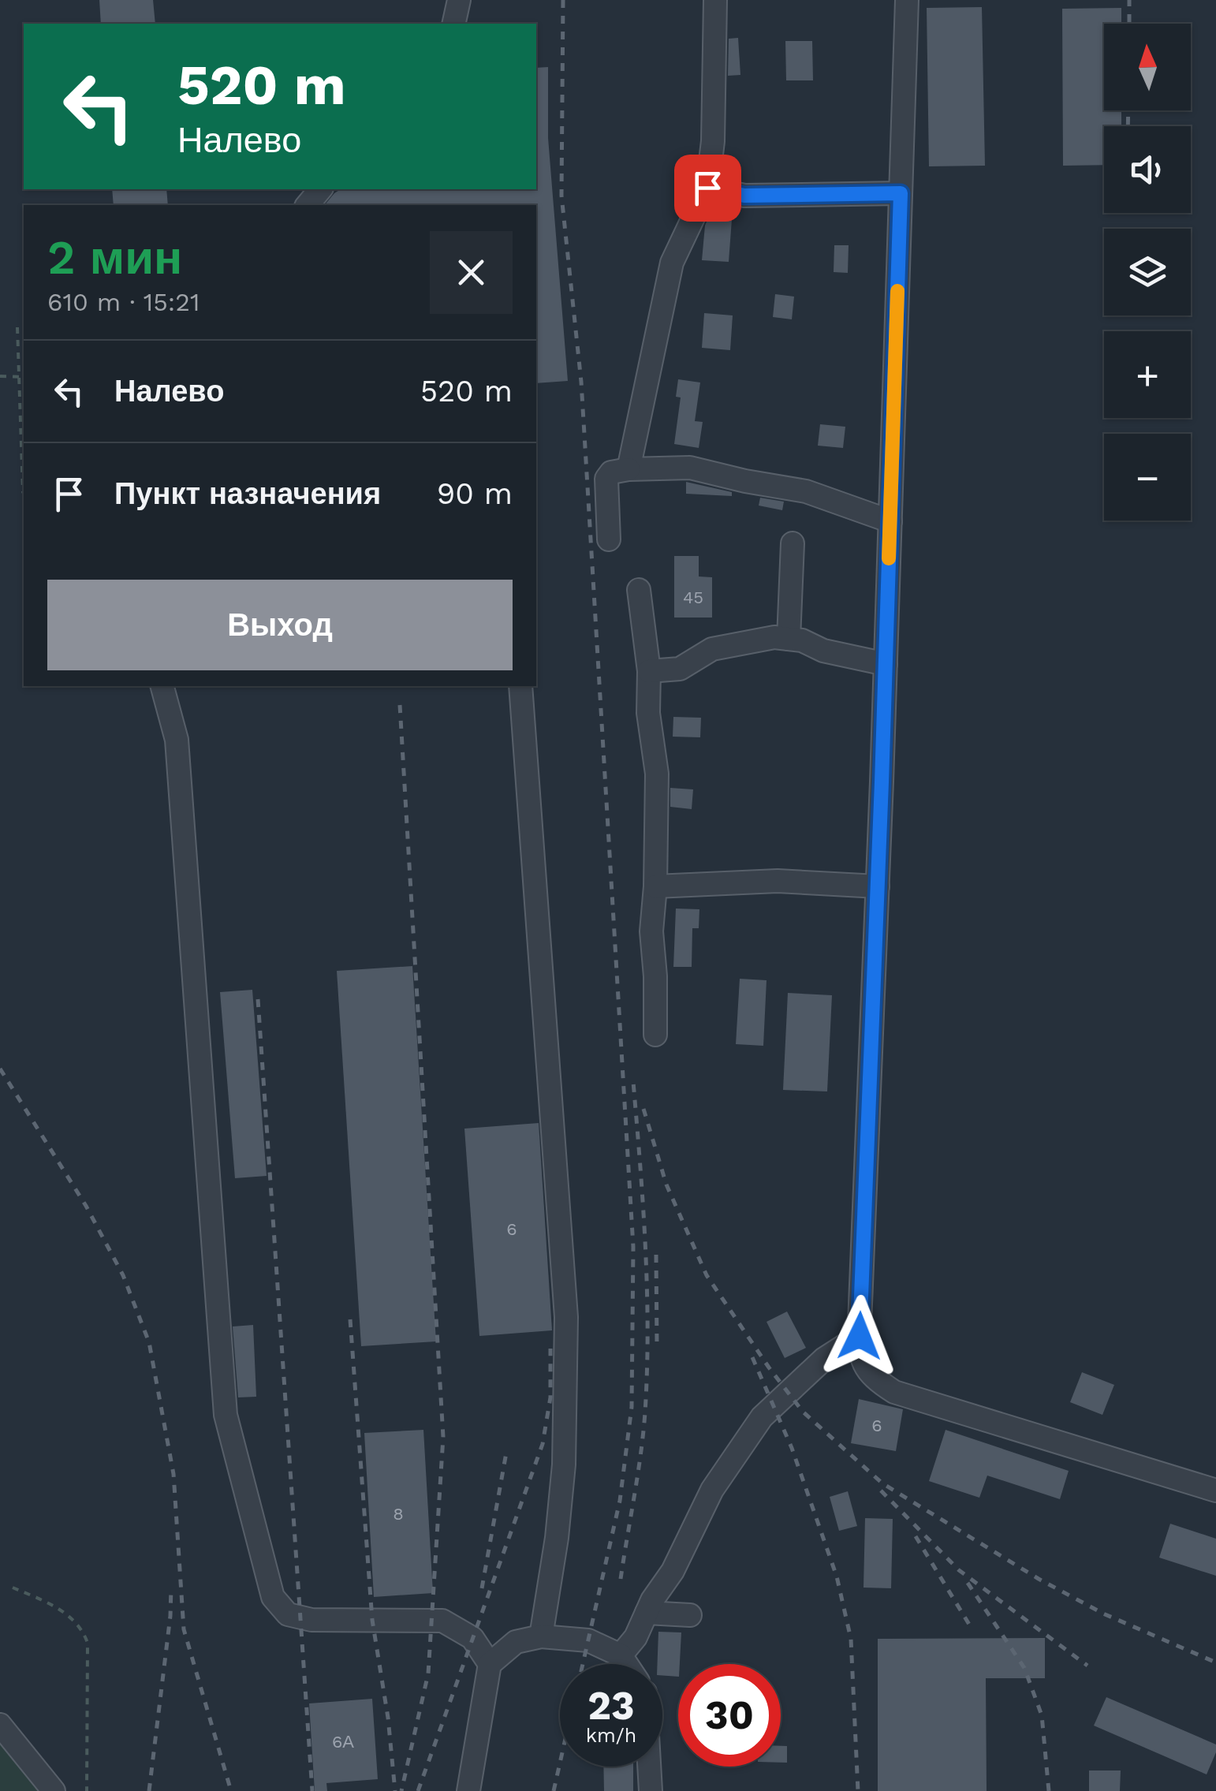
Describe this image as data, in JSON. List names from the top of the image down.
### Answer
{
  "house_numbers": [
    "45",
    "6",
    "6",
    "8",
    "6А"
  ],
  "north": "top",
  "page": {
    "map_buttons": ["+", "−"],
    "turn": ["520 m", "Налево"],
    "heading": ["2 мин", "610 m · 15:21"],
    "list": [
      {
        "name": "Налево",
        "value": "520 m"
      },
      {
        "name": "Пункт назначения",
        "value": "90 m"
      }
    ],
    "buttons": "Выход",
    "speed": "23 km/h",
    "limit": "30"
  }
}
